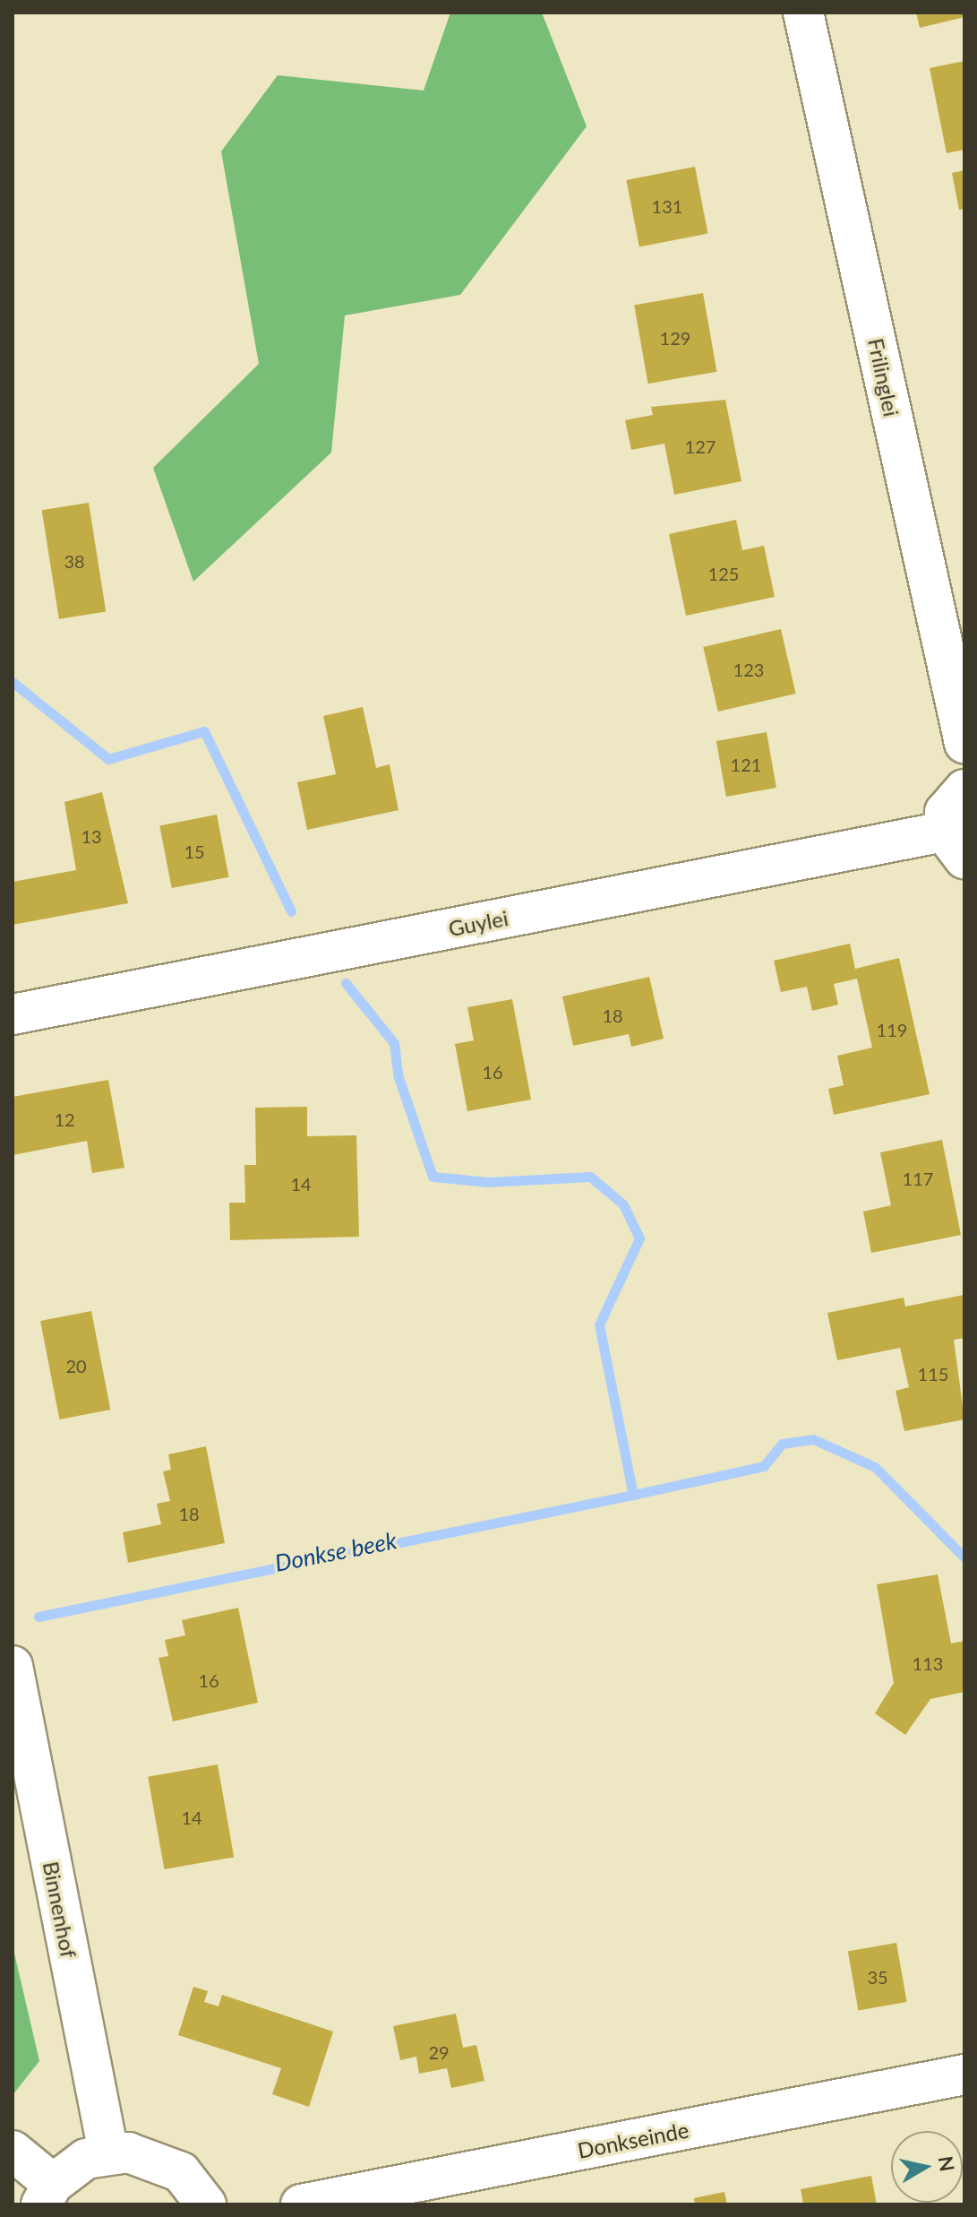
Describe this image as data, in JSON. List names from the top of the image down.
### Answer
{
  "streets": {
    "street": [
      "Frilinglei",
      "Guylei",
      "Binnenhof",
      "Donkseinde"
    ]
  },
  "water": ["Donkse beek"],
  "house_numbers": [
    "131",
    "129",
    "127",
    "38",
    "125",
    "123",
    "121",
    "13",
    "15",
    "18",
    "119",
    "16",
    "12",
    "117",
    "14",
    "20",
    "115",
    "18",
    "113",
    "16",
    "14",
    "35",
    "29"
  ],
  "north": "right"
}
